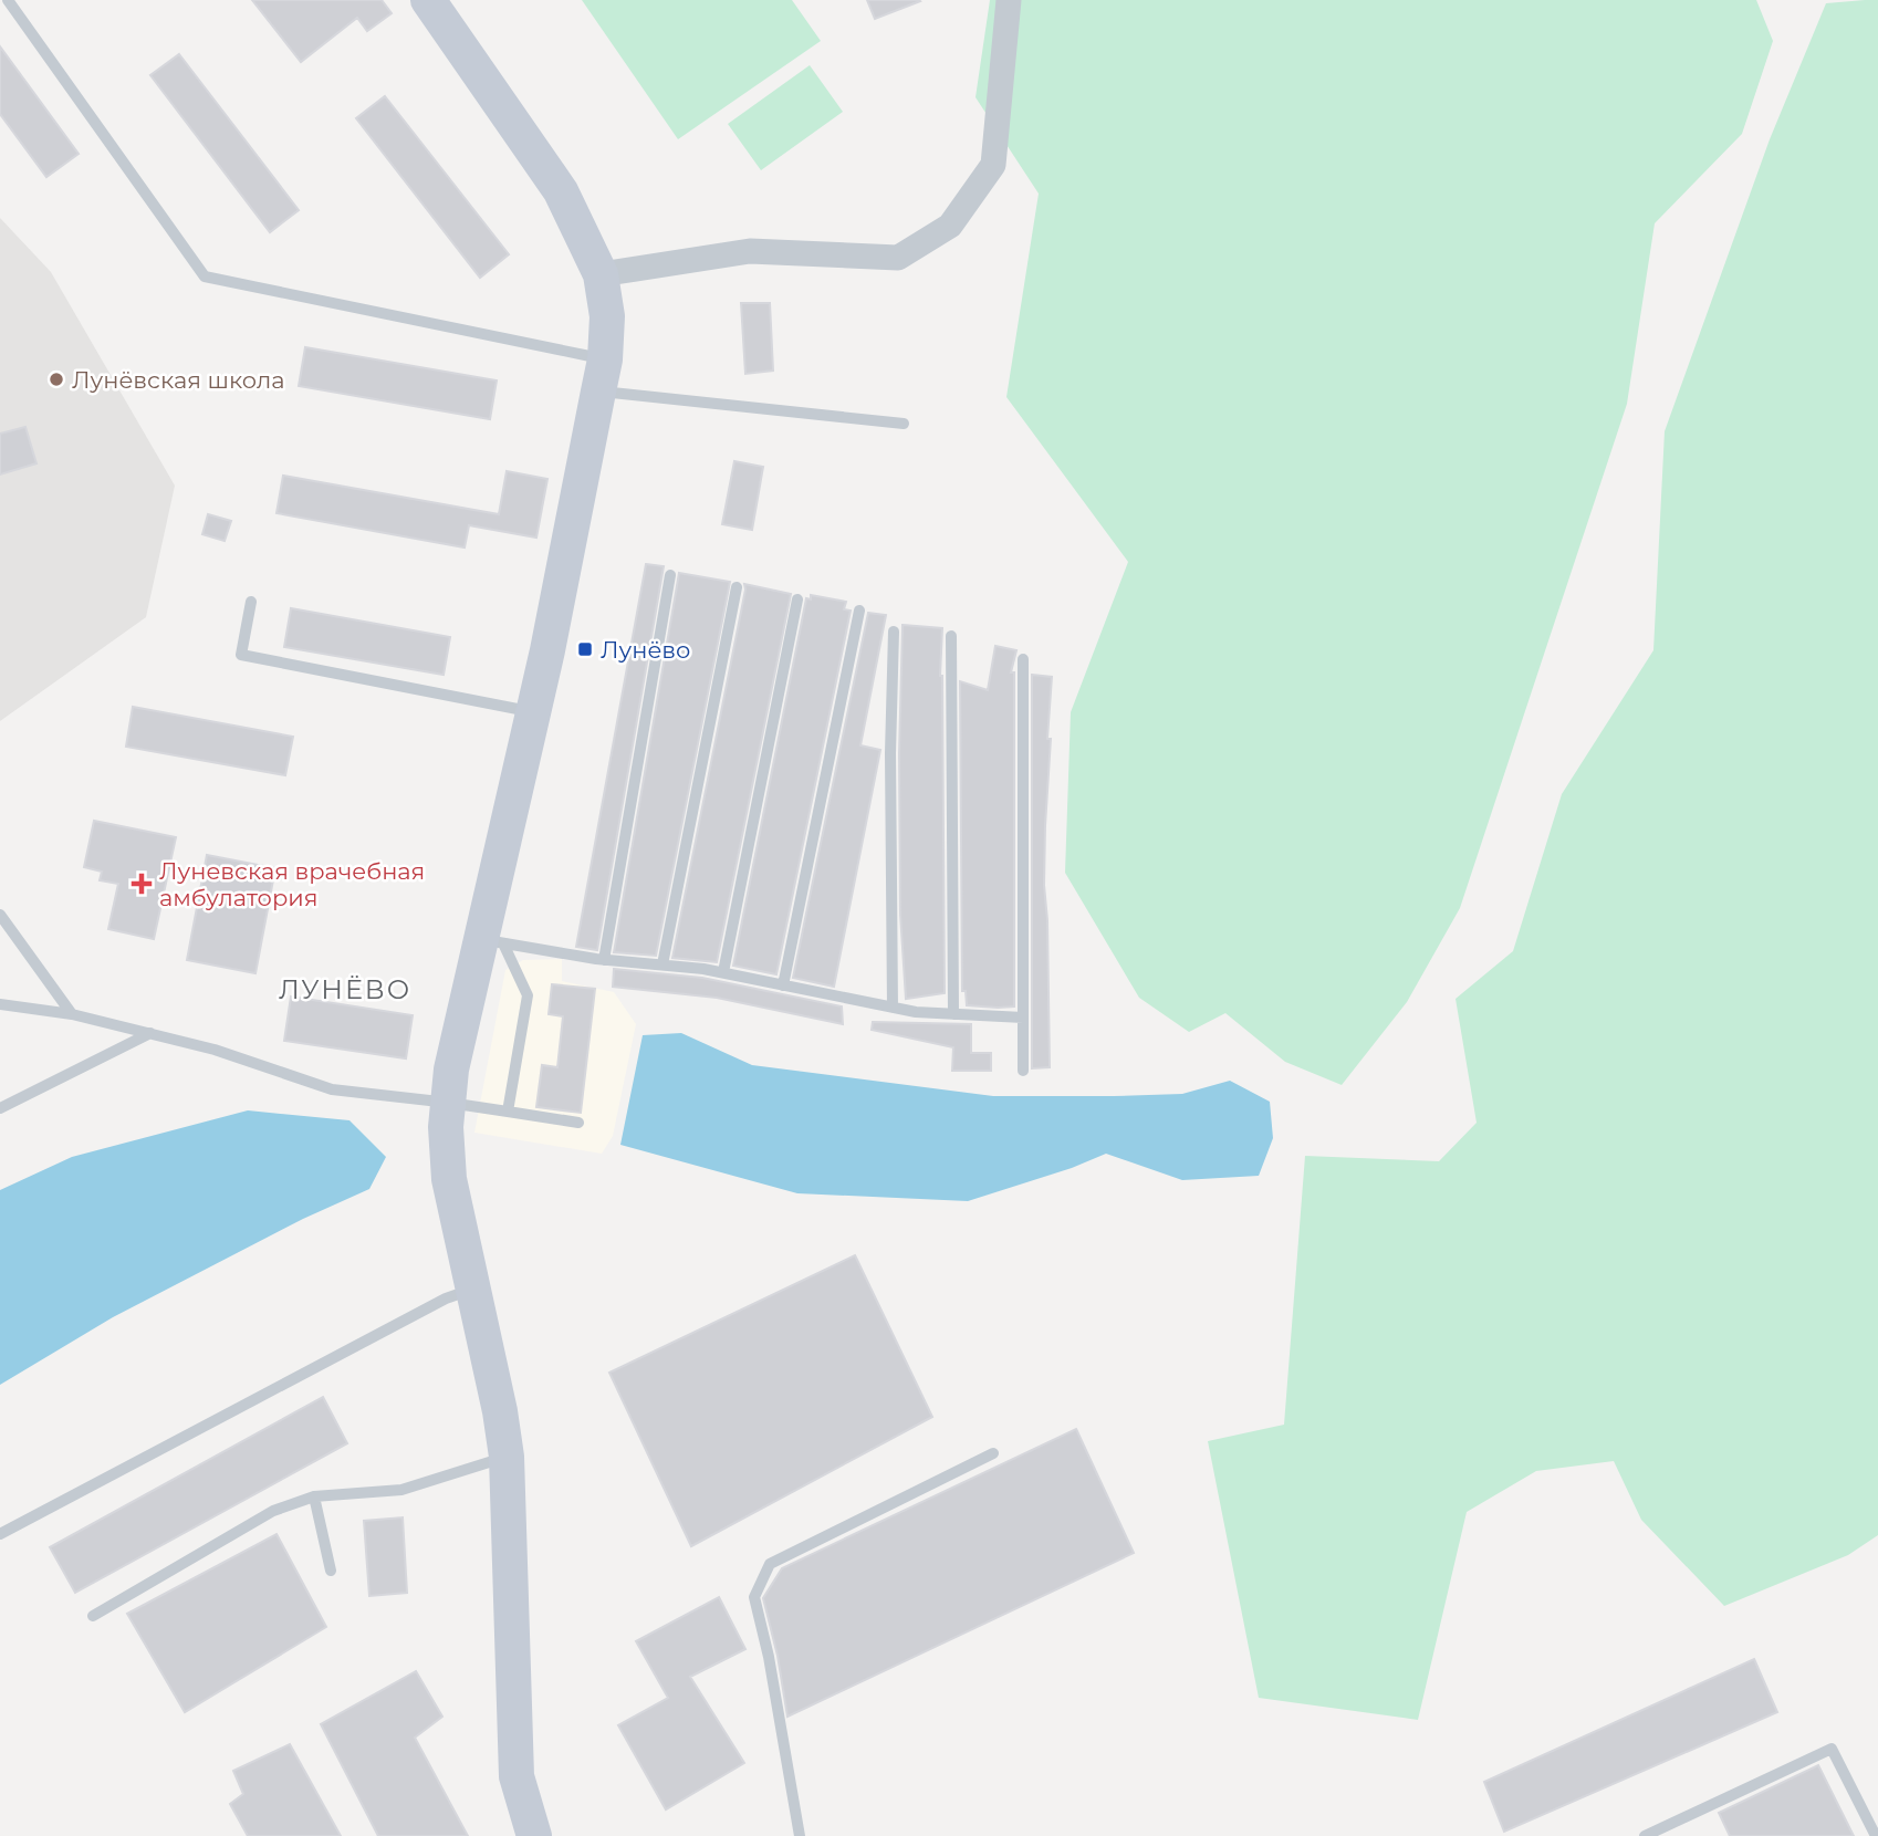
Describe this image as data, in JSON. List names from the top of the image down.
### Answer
{
  "districts": ["ЛУНЁВО"],
  "places": {
    "other": ["Лунёвская школа"],
    "transit": ["Лунёво"],
    "health": ["Луневская врачебная амбулатория"]
  }
}
